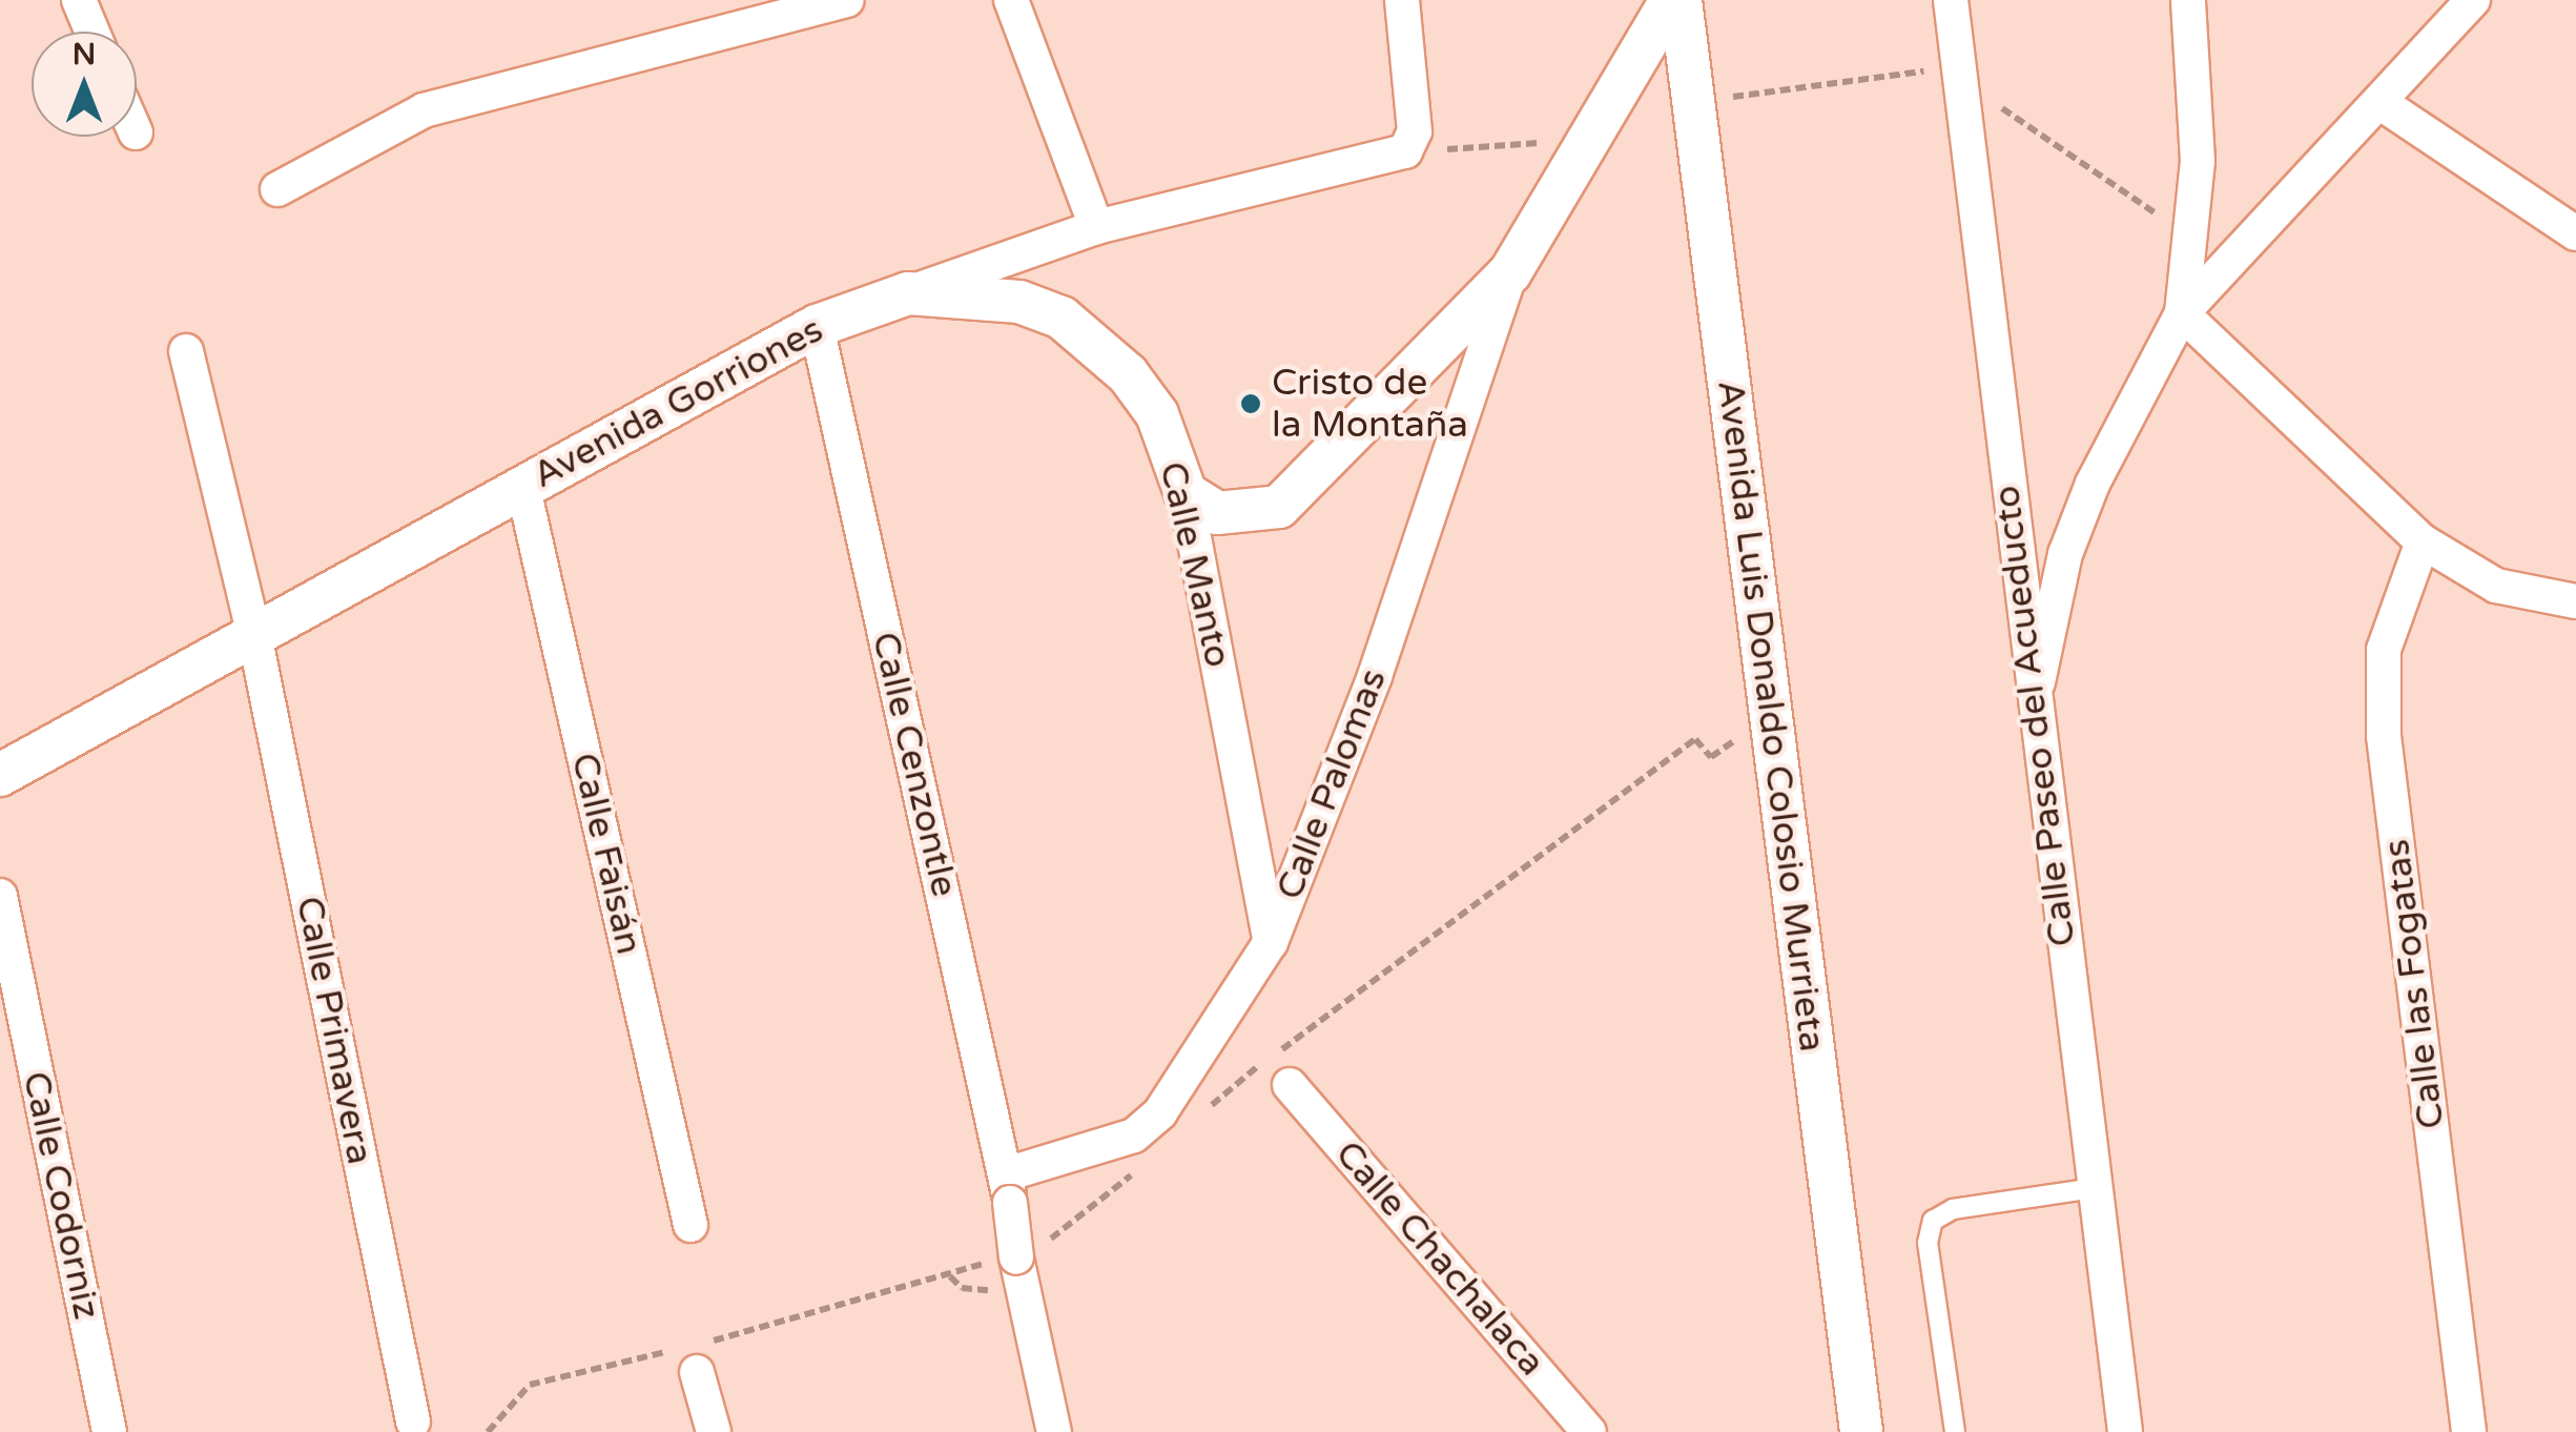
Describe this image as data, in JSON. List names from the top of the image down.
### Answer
{
  "streets": {
    "street": [
      "Avenida Gorriones",
      "Calle Manto",
      "Avenida Luis Donaldo Colosio Murrieta",
      "Calle Paseo del Acueducto",
      "Calle Cenzontle",
      "Calle Palomas",
      "Calle Faisán",
      "Calle las Fogatas",
      "Calle Primavera",
      "Calle Codorniz",
      "Calle Chachalaca"
    ]
  },
  "crossings": [
    ["Avenida Gorriones", "Calle Manto"],
    ["Avenida Gorriones", "Calle Cenzontle"],
    ["Avenida Gorriones", "Calle Faisán"],
    ["Avenida Gorriones", "Calle Primavera"],
    ["Calle Manto", "Calle Palomas"],
    ["Calle Cenzontle", "Calle Palomas"]
  ],
  "places": ["Cristo de la Montaña"],
  "north": "top"
}
